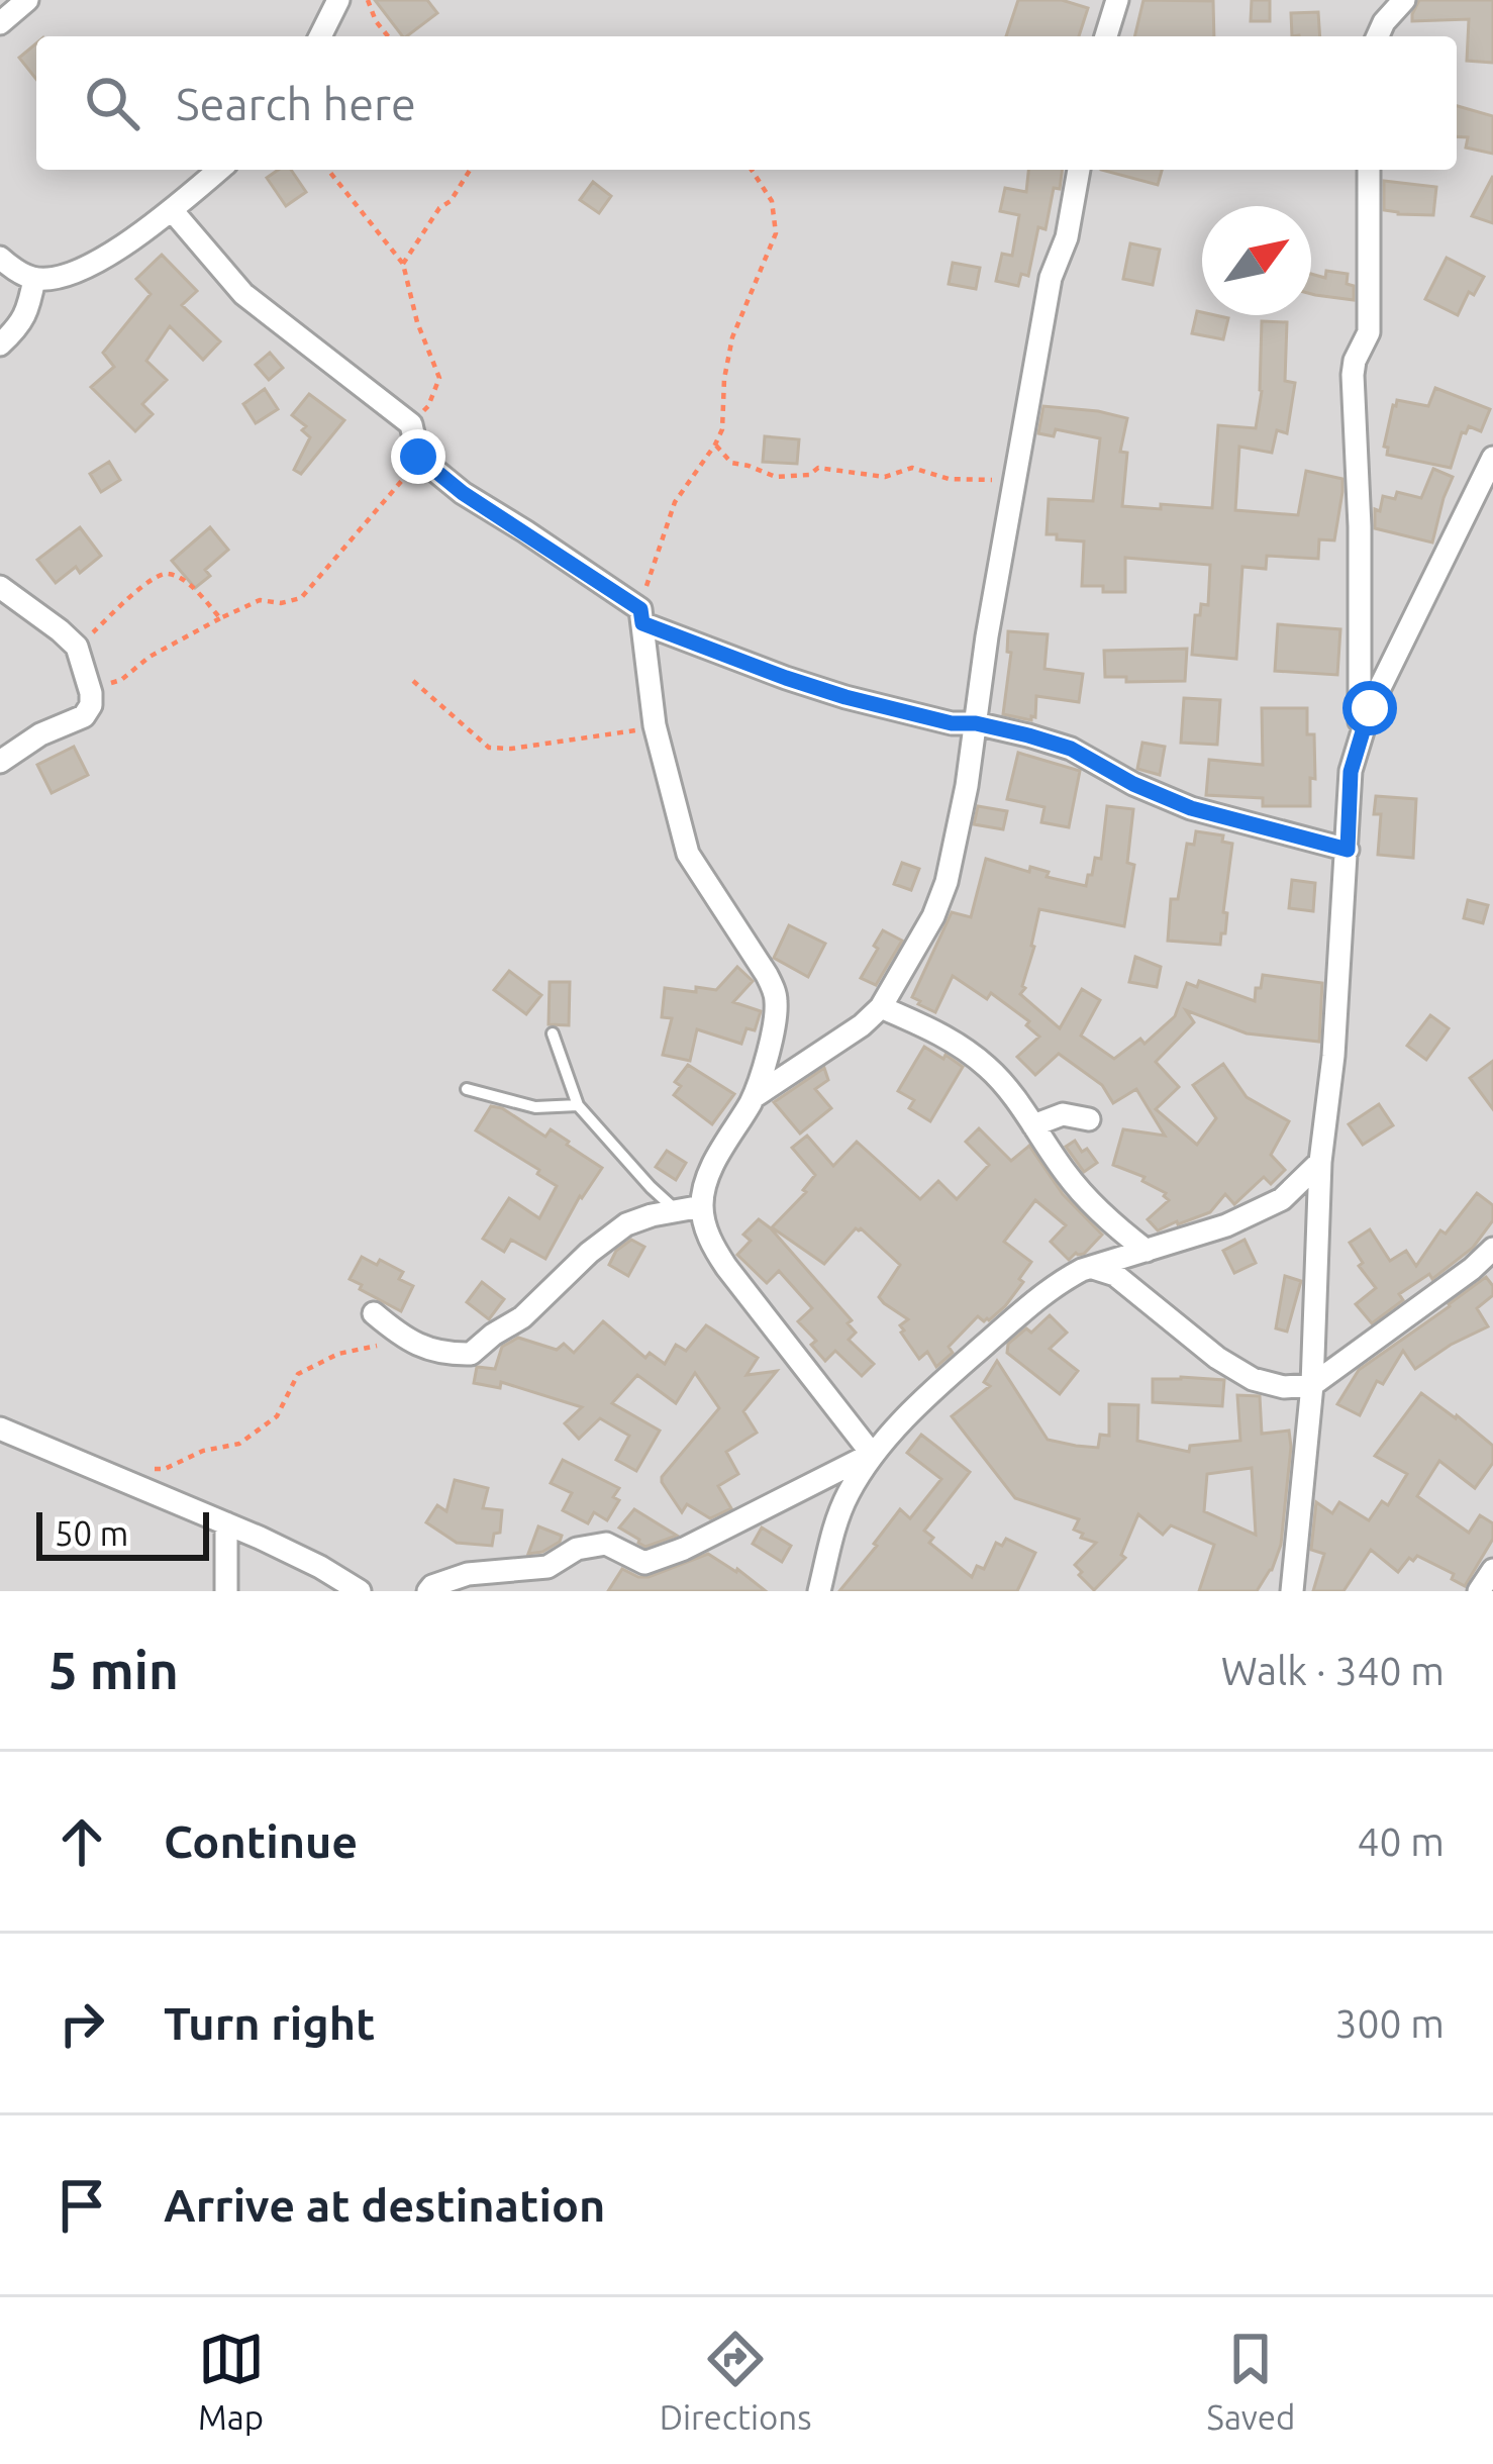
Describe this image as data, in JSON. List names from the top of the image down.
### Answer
{
  "scale_bar": "50 m",
  "north": "top right",
  "page": {
    "search": "Search here",
    "scale": "50 m",
    "heading": ["5 min", "Walk · 340 m"],
    "list": [
      ["Continue", "40 m"],
      ["Turn right", "300 m"],
      "Arrive at destination"
    ],
    "nav": ["Map", "Directions", "Saved"]
  }
}
